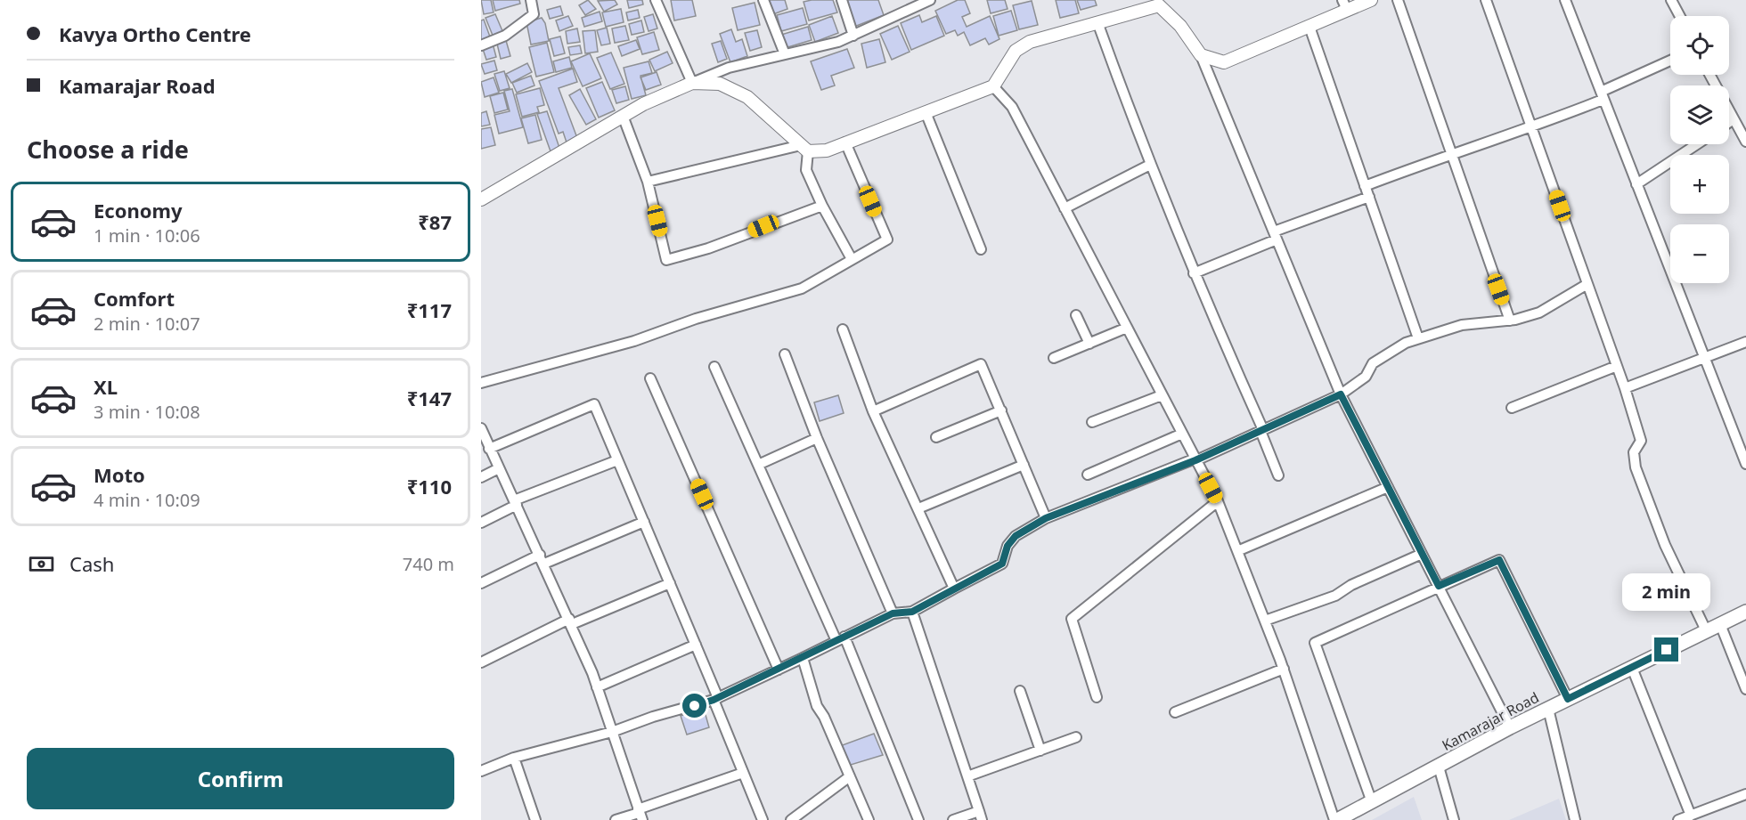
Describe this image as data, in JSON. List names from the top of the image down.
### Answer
{
  "streets": {
    "main road": ["Kamarajar Road"]
  },
  "page": {
    "banner": ["Kavya Ortho Centre", "Kamarajar Road"],
    "map_buttons": ["+", "−"],
    "heading": "Choose a ride",
    "list": [
      {
        "name": "Economy",
        "note": "1 min · 10:06",
        "value": "₹87"
      },
      {
        "name": "Comfort",
        "note": "2 min · 10:07",
        "value": "₹117"
      },
      {
        "name": "XL",
        "note": "3 min · 10:08",
        "value": "₹147"
      },
      {
        "name": "Moto",
        "note": "4 min · 10:09",
        "value": "₹110"
      }
    ],
    "pay": ["Cash", "740 m"],
    "bubble": "2 min",
    "buttons": "Confirm"
  }
}
